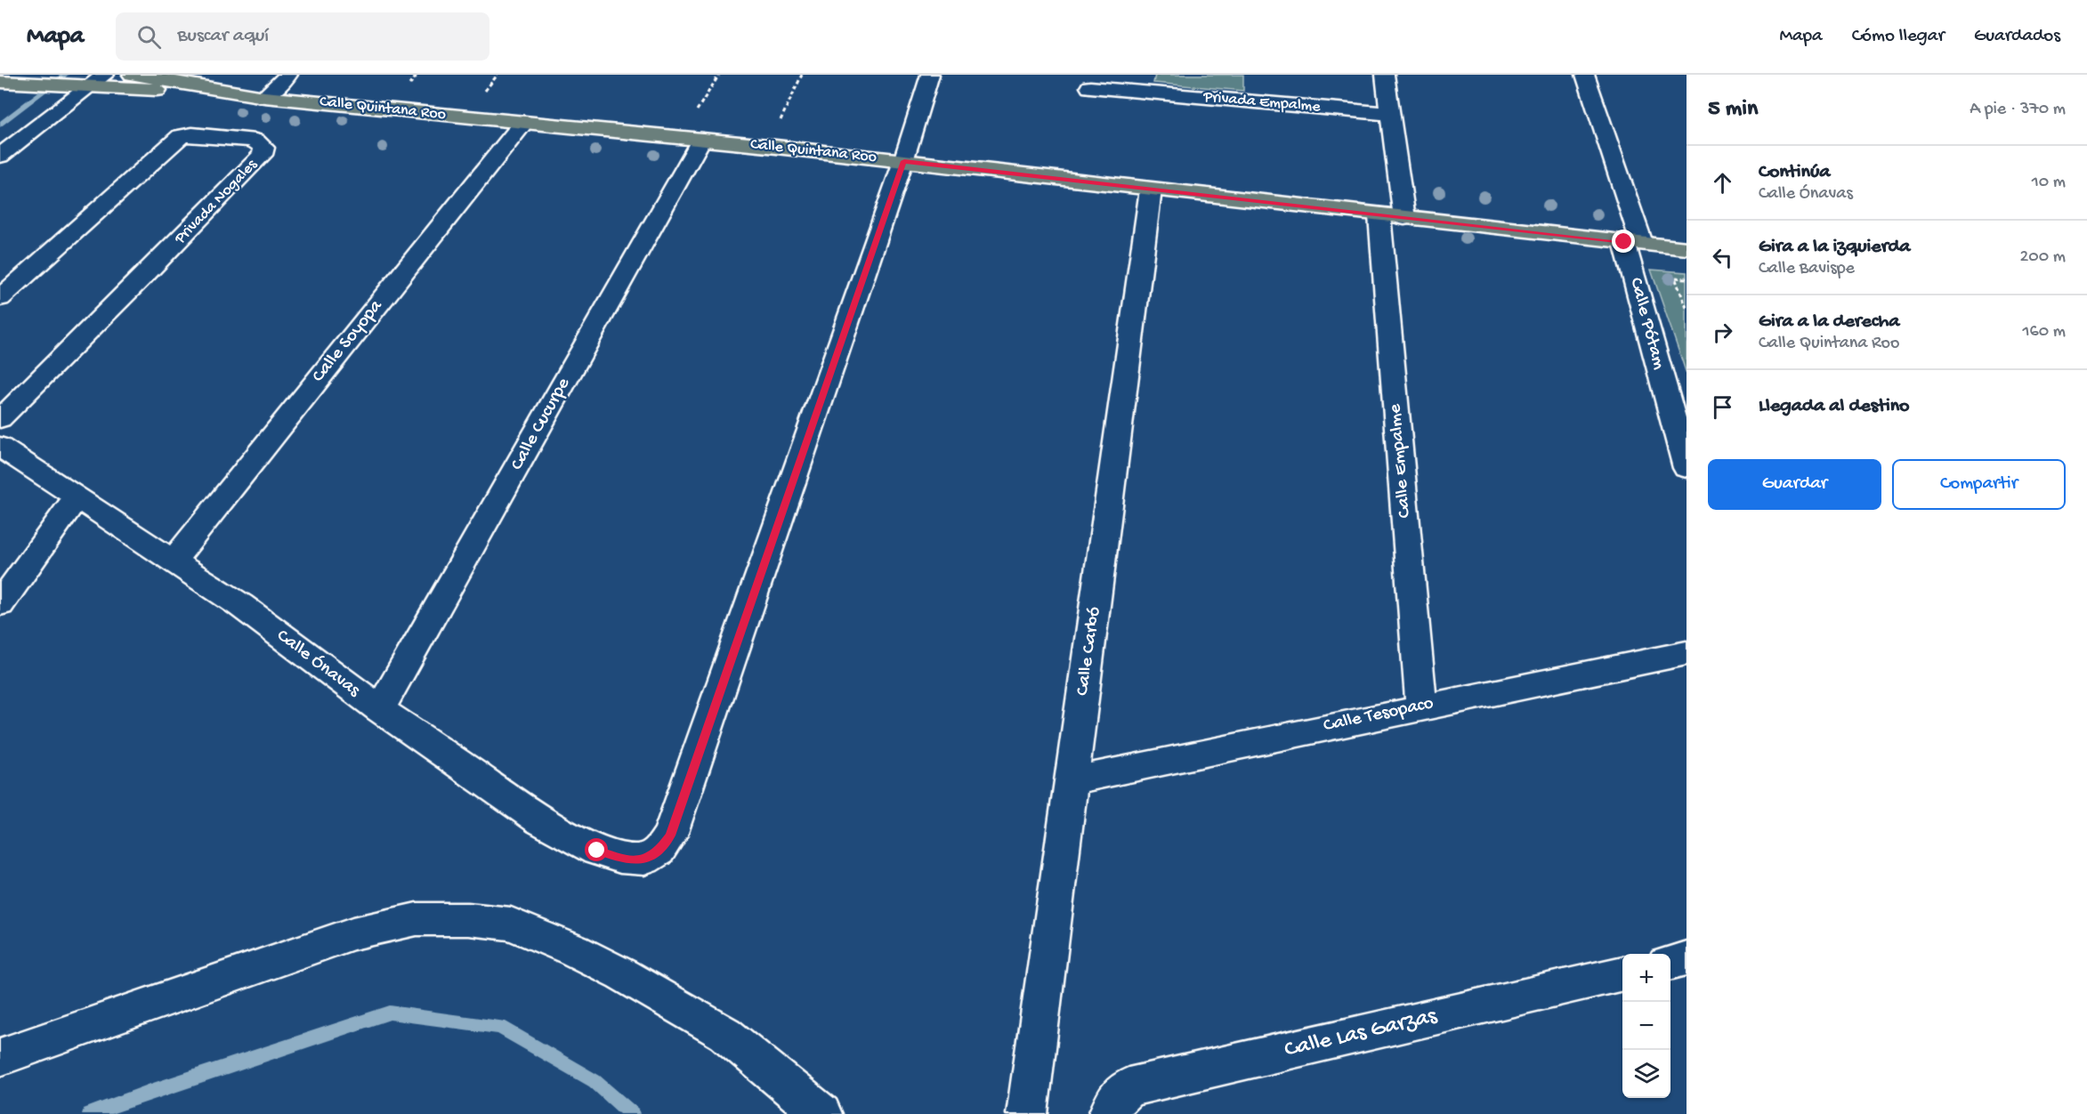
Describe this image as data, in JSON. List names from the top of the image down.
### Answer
{
  "streets": {
    "main road": ["Calle Quintana Roo"],
    "street": [
      "Privada Empalme",
      "Privada Nogales",
      "Calle Pótam",
      "Calle Soyopa",
      "Calle Cucurpe",
      "Calle Empalme",
      "Calle Carbó",
      "Calle Ónavas",
      "Calle Tesopaco",
      "Calle Las Garzas"
    ]
  },
  "crossings": [
    ["Privada Empalme", "Calle Empalme"],
    ["Calle Quintana Roo", "Calle Pótam"],
    ["Calle Quintana Roo", "Calle Soyopa"],
    ["Calle Quintana Roo", "Calle Cucurpe"],
    ["Calle Quintana Roo", "Calle Empalme"],
    ["Calle Quintana Roo", "Calle Carbó"],
    ["Calle Quintana Roo", "Calle Ónavas"],
    ["Calle Soyopa", "Calle Ónavas"],
    ["Calle Cucurpe", "Calle Ónavas"],
    ["Calle Empalme", "Calle Tesopaco"],
    ["Calle Carbó", "Calle Tesopaco"]
  ],
  "page": {
    "header": "Mapa",
    "search": "Buscar aquí",
    "nav": ["Mapa", "Cómo llegar", "Guardados"],
    "heading": ["5 min", "A pie · 370 m"],
    "list": [
      ["Continúa", "Calle Ónavas", "10 m"],
      ["Gira a la izquierda", "Calle Bavispe", "200 m"],
      ["Gira a la derecha", "Calle Quintana Roo", "160 m"],
      "Llegada al destino"
    ],
    "buttons": ["Guardar", "Compartir"],
    "map_buttons": ["+", "−"]
  }
}
